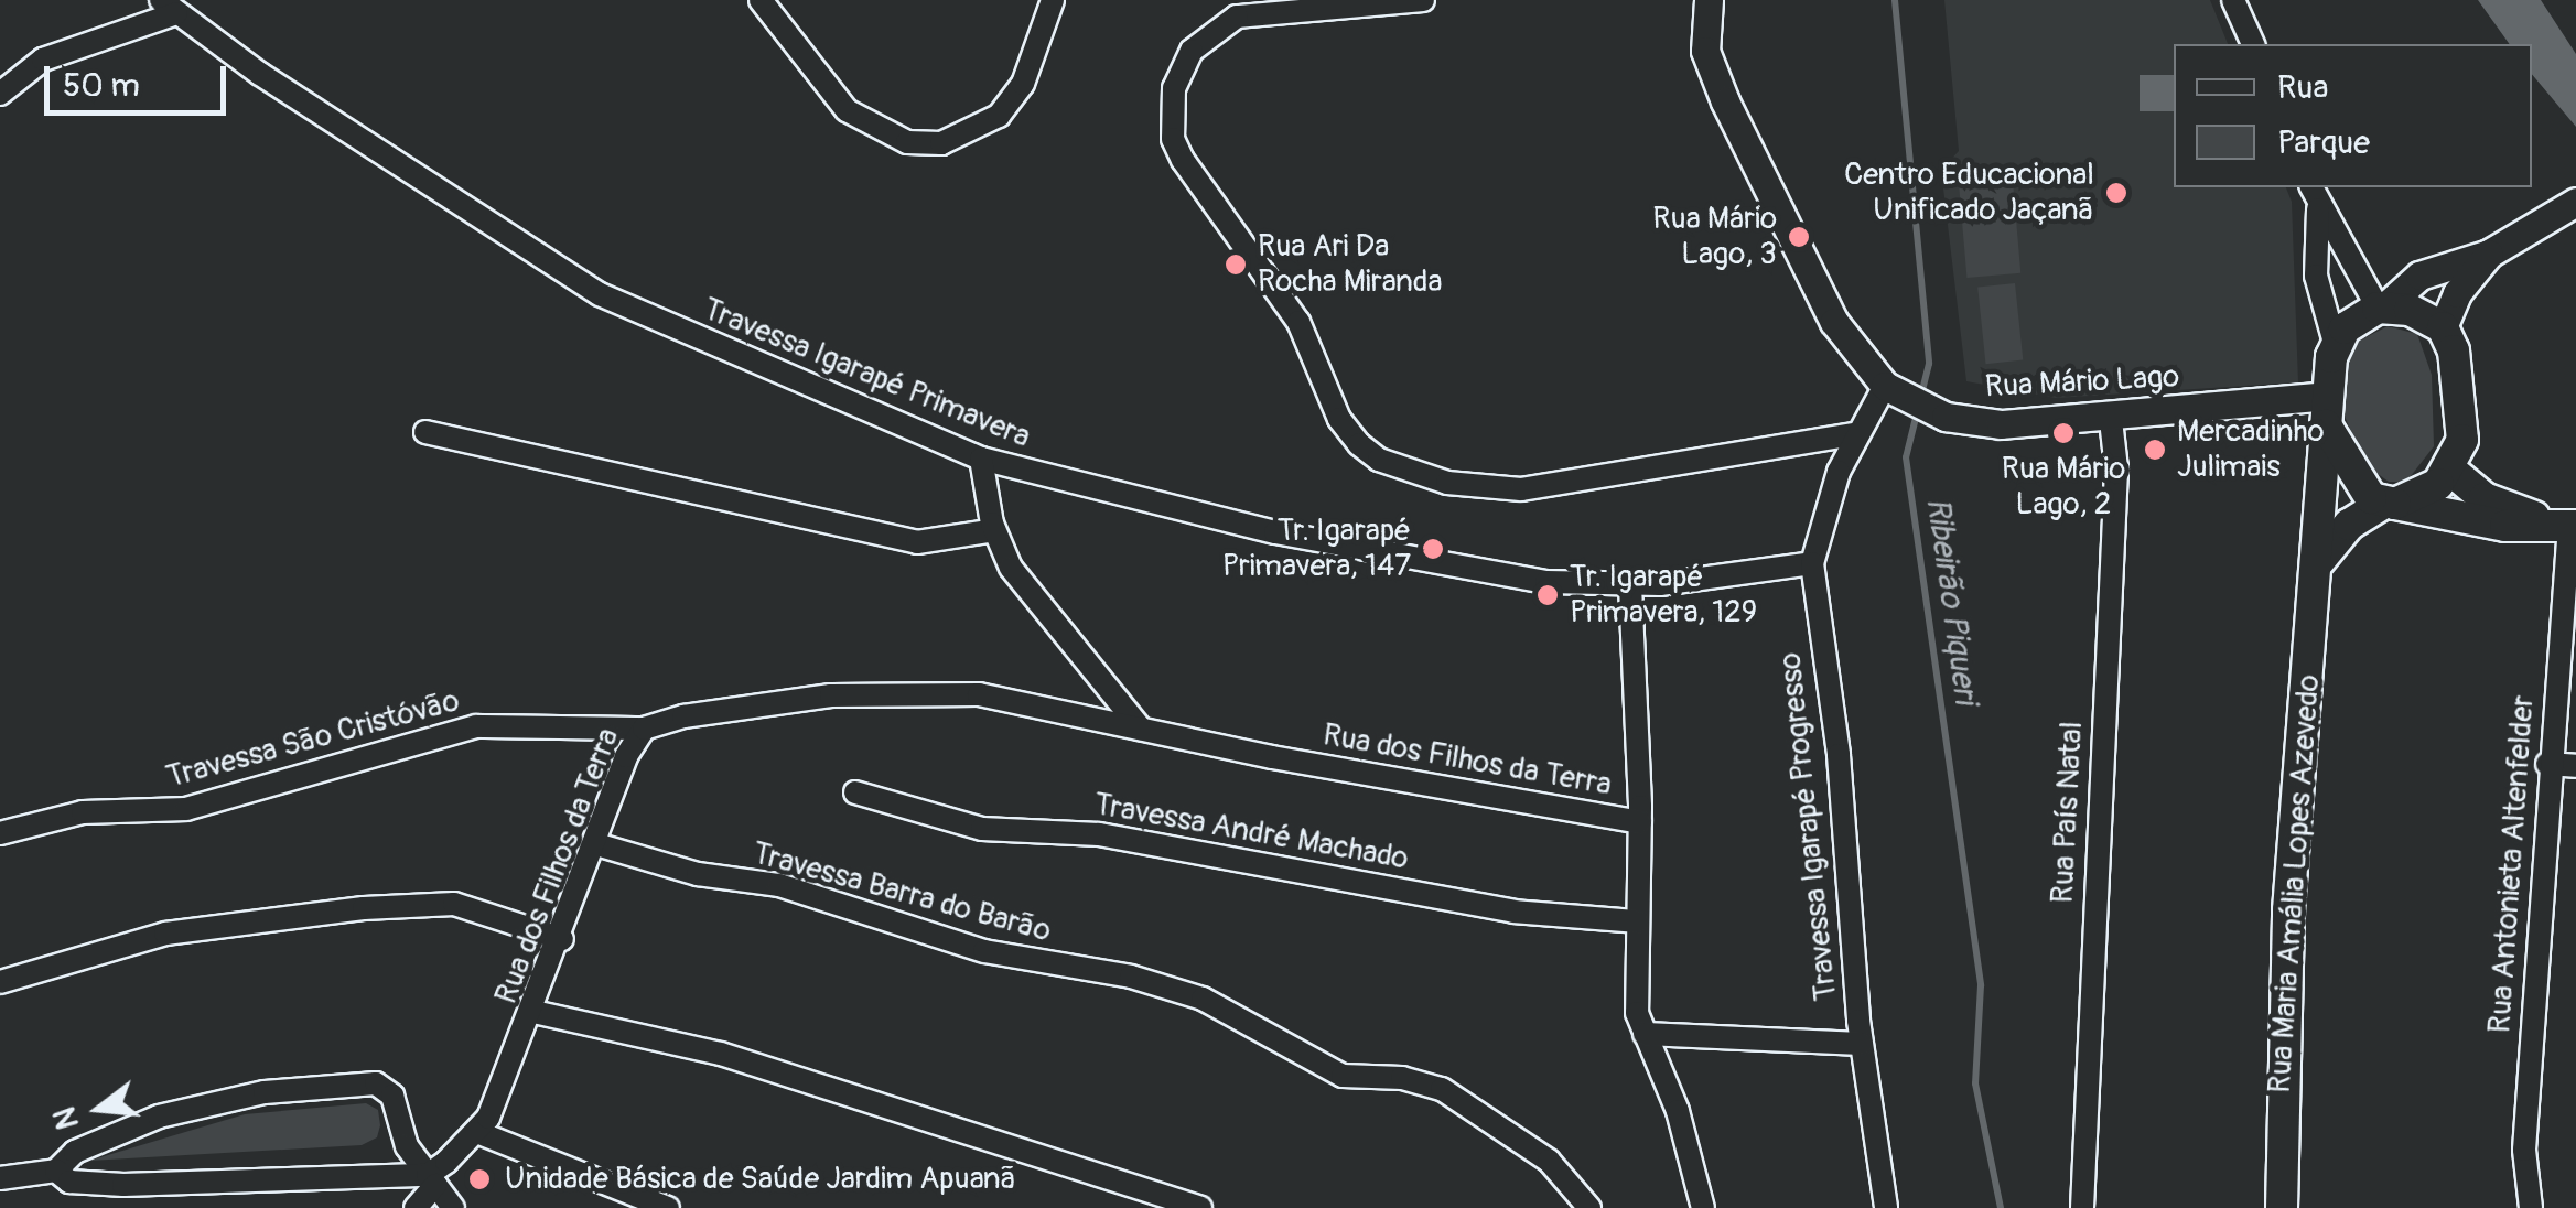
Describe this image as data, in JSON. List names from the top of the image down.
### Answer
{
  "streets": {
    "main road": ["Rua Maria Amália Lopes Azevedo"],
    "street": [
      "Travessa Igarapé Primavera",
      "Rua Mário Lago",
      "Travessa São Cristóvão",
      "Rua dos Filhos da Terra",
      "Rua País Natal",
      "Travessa Igarapé Progresso",
      "Travessa André Machado",
      "Rua Antonieta Altenfelder",
      "Travessa Barra do Barão"
    ]
  },
  "crossings": [
    ["Travessa Igarapé Primavera", "Travessa Igarapé Progresso"],
    ["Rua Mário Lago", "Rua País Natal"],
    ["Rua Mário Lago", "Travessa Igarapé Progresso"],
    ["Rua Mário Lago", "Rua Maria Amália Lopes Azevedo"],
    ["Travessa São Cristóvão", "Rua dos Filhos da Terra"],
    ["Rua dos Filhos da Terra", "Travessa Barra do Barão"]
  ],
  "water": ["Ribeirão Piqueri"],
  "places": [
    "Centro Educacional Unificado Jaçanã",
    "Rua Mário Lago, 3",
    "Rua Ari Da Rocha Miranda",
    "Rua Mário Lago, 2",
    "Mercadinho Julimais",
    "Tr. Igarapé Primavera, 147",
    "Tr. Igarapé Primavera, 129",
    "Unidade Básica de Saúde Jardim Apuanã"
  ],
  "legend": ["Rua", "Parque"],
  "scale_bar": "50 m",
  "north": "left"
}
